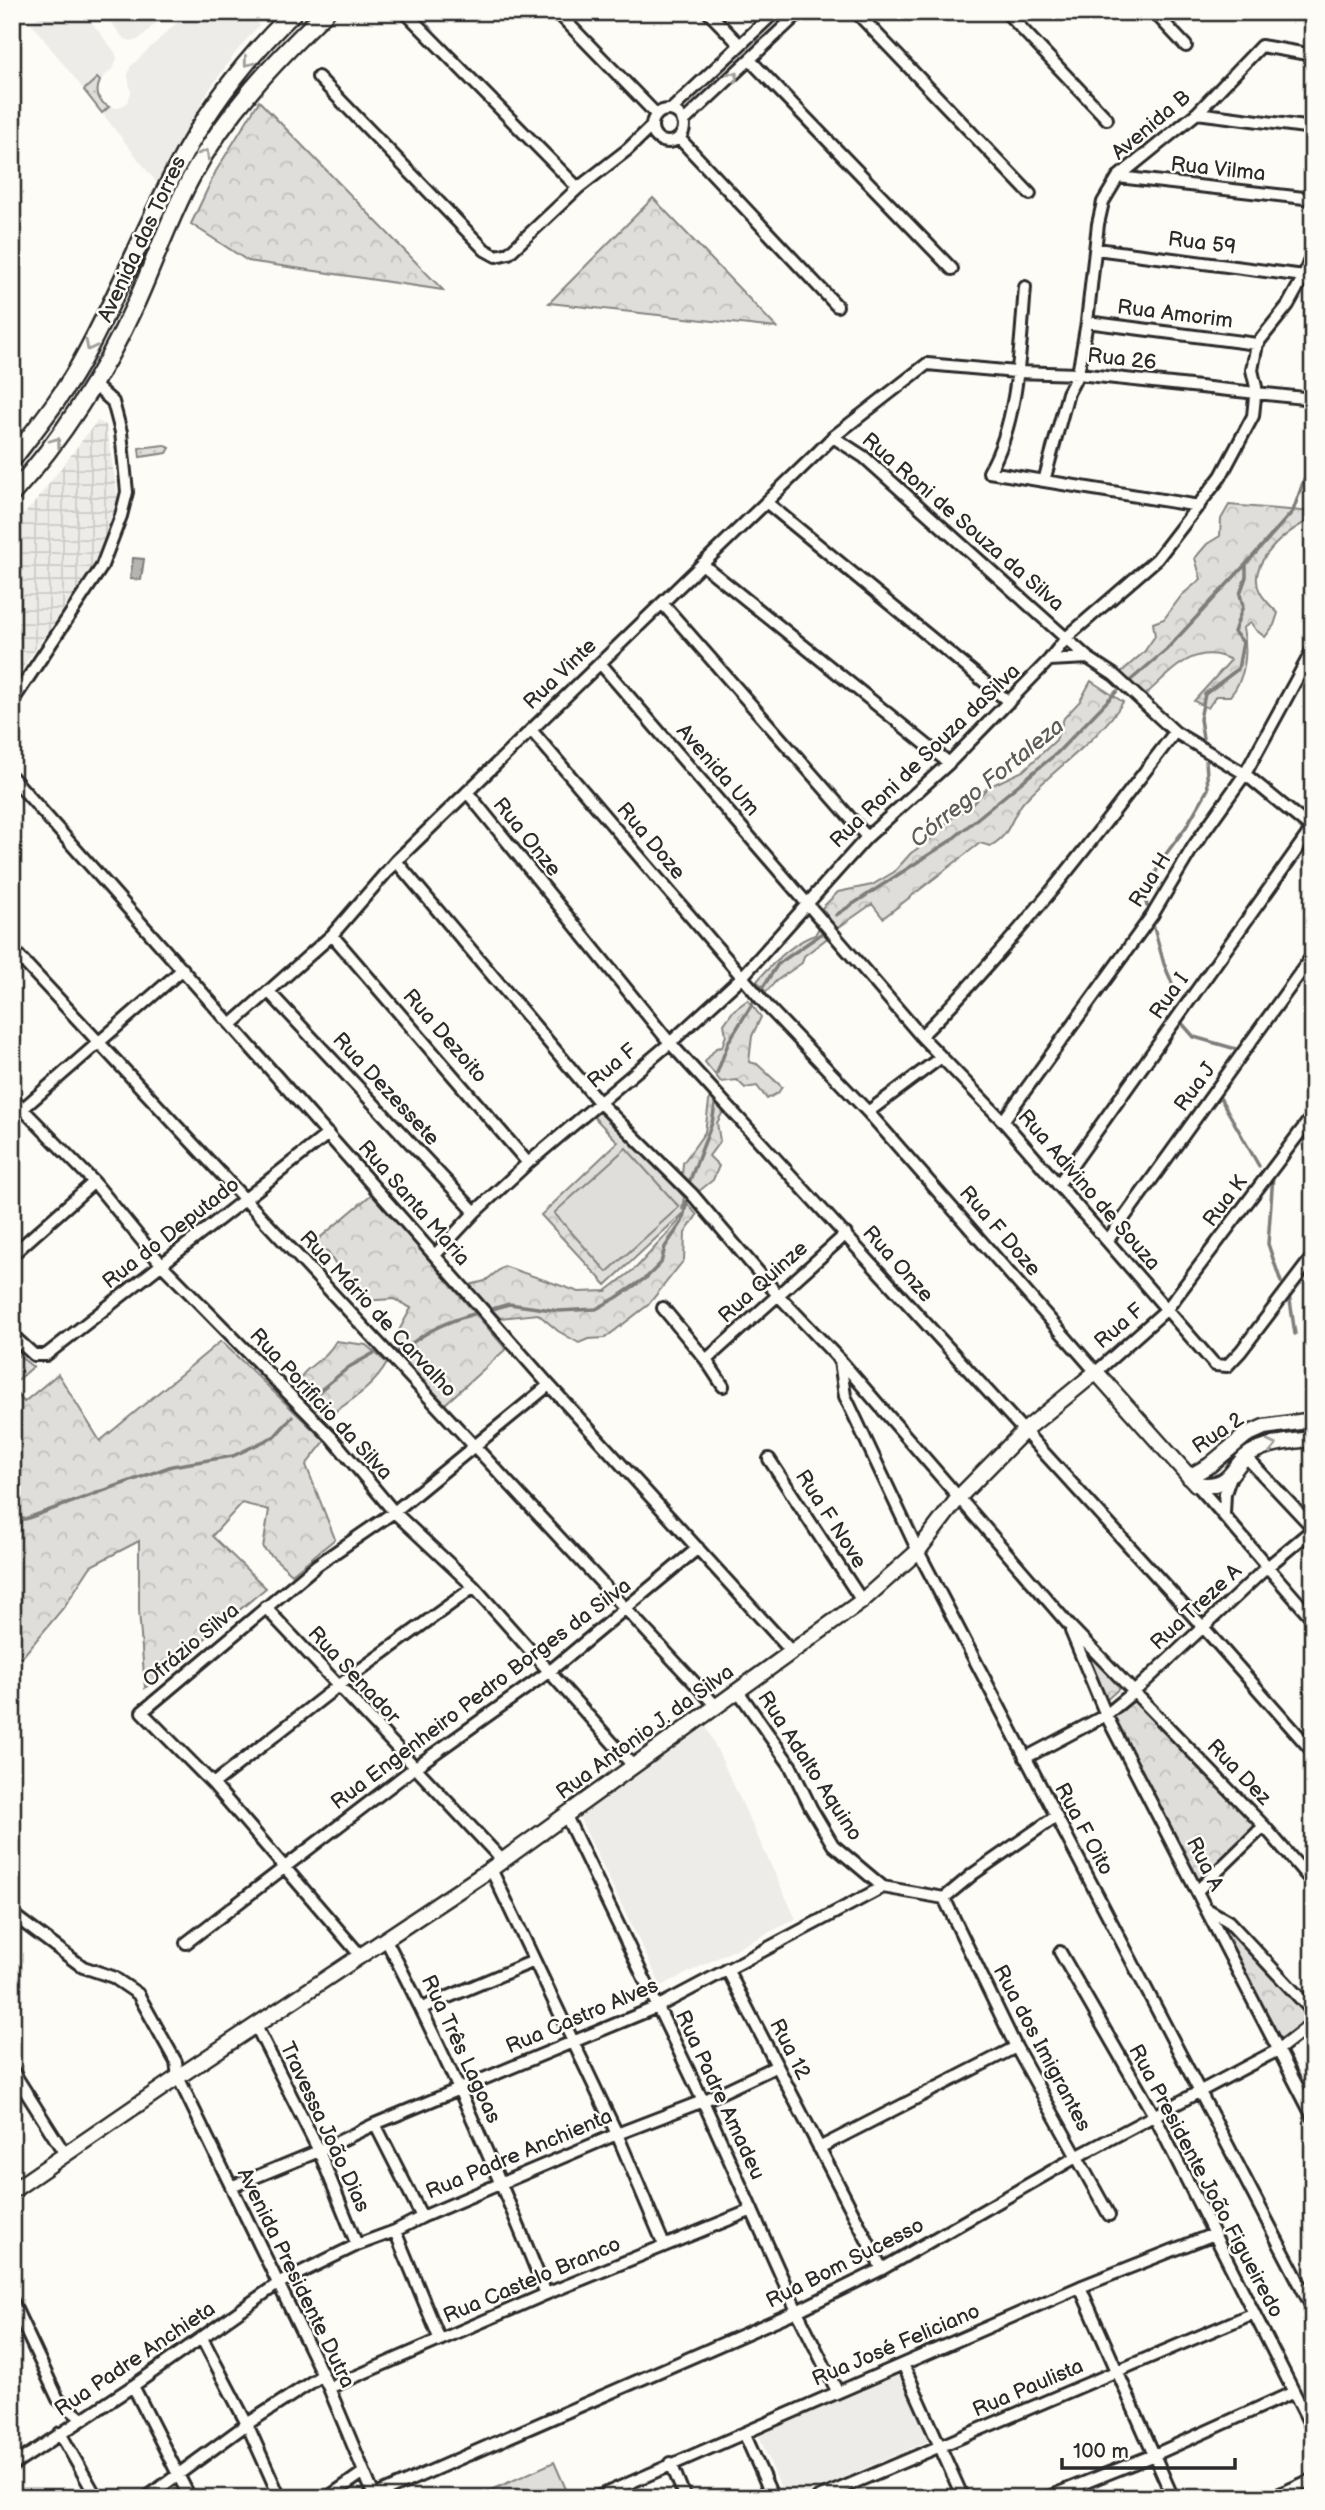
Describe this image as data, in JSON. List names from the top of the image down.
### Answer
{
  "streets": {
    "main road": ["Avenida das Torres"],
    "street": [
      "Avenida B",
      "Rua Vilma",
      "Rua 59",
      "Rua Amorim",
      "Rua 26",
      "Rua Roni de Souza da Silva",
      "Rua Vinte",
      "Rua Roni de Souza daSilva",
      "Avenida Um",
      "Rua Onze",
      "Rua Doze",
      "Rua H",
      "Rua I",
      "Rua Dezoito",
      "Rua F",
      "Rua J",
      "Rua Dezessete",
      "Rua Adivino de Souza",
      "Rua K",
      "Rua Santa Maria",
      "Rua F Doze",
      "Rua do Deputado",
      "Rua Quinze",
      "Rua Mário de Carvalho",
      "Rua Porificio da Silva",
      "Rua 2",
      "Rua F Nove",
      "Rua Treze A",
      "Ofrázio Silva",
      "Rua Senador",
      "Rua Engenheiro Pedro Borges da Silva",
      "Rua Antonio J. da Silva",
      "Rua Adalto Aquino",
      "Rua Dez",
      "Rua F Oito",
      "Rua A",
      "Rua Castro Alves",
      "Rua dos Imigrantes",
      "Rua Três Lagoas",
      "Rua 12",
      "Rua Padre Amadeu",
      "Travessa João Dias",
      "Rua Padre Anchienta",
      "Rua Presidente João Figueiredo",
      "Rua Bom Sucesso",
      "Avenida Presidente Dutra",
      "Rua Castelo Branco",
      "Rua José Feliciano",
      "Rua Padre Anchieta",
      "Rua Paulista"
    ]
  },
  "crossings": [
    ["Avenida B", "Rua Vilma"],
    ["Avenida B", "Rua 59"],
    ["Avenida B", "Rua Amorim"],
    ["Avenida B", "Rua 26"],
    ["Rua Amorim", "Rua Roni de Souza daSilva"],
    ["Rua 26", "Rua Vinte"],
    ["Rua 26", "Rua Roni de Souza daSilva"],
    ["Rua Roni de Souza da Silva", "Rua Vinte"],
    ["Rua Roni de Souza da Silva", "Rua Roni de Souza daSilva"],
    ["Rua Vinte", "Avenida Um"],
    ["Rua Vinte", "Rua Onze"],
    ["Rua Vinte", "Rua Doze"],
    ["Rua Vinte", "Rua Dezoito"],
    ["Rua Vinte", "Rua Dezessete"],
    ["Rua Vinte", "Rua Santa Maria"],
    ["Rua Roni de Souza daSilva", "Avenida Um"],
    ["Rua Roni de Souza daSilva", "Rua F"],
    ["Avenida Um", "Rua F"],
    ["Avenida Um", "Rua Adivino de Souza"],
    ["Rua Onze", "Rua F"],
    ["Rua Onze", "Rua Quinze"],
    ["Rua Onze", "Rua Treze A"],
    ["Rua Onze", "Rua Antonio J. da Silva"],
    ["Rua Doze", "Rua F"],
    ["Rua Doze", "Rua F Doze"],
    ["Rua H", "Rua Adivino de Souza"],
    ["Rua I", "Rua Adivino de Souza"],
    ["Rua Dezoito", "Rua F"],
    ["Rua F", "Rua Dezessete"],
    ["Rua F", "Rua Adivino de Souza"],
    ["Rua F", "Rua K"],
    ["Rua F", "Rua Santa Maria"],
    ["Rua F", "Rua F Doze"],
    ["Rua F", "Rua Antonio J. da Silva"],
    ["Rua J", "Rua Adivino de Souza"],
    ["Rua Adivino de Souza", "Rua K"],
    ["Rua Santa Maria", "Rua do Deputado"],
    ["Rua Santa Maria", "Ofrázio Silva"],
    ["Rua Santa Maria", "Rua Engenheiro Pedro Borges da Silva"],
    ["Rua Santa Maria", "Rua Antonio J. da Silva"],
    ["Rua F Doze", "Rua 2"],
    ["Rua F Doze", "Rua Antonio J. da Silva"],
    ["Rua do Deputado", "Rua Mário de Carvalho"],
    ["Rua do Deputado", "Rua Porificio da Silva"],
    ["Rua Mário de Carvalho", "Ofrázio Silva"],
    ["Rua Mário de Carvalho", "Rua Engenheiro Pedro Borges da Silva"],
    ["Rua Mário de Carvalho", "Rua Antonio J. da Silva"],
    ["Rua Porificio da Silva", "Ofrázio Silva"],
    ["Rua Porificio da Silva", "Rua Engenheiro Pedro Borges da Silva"],
    ["Rua Porificio da Silva", "Rua Antonio J. da Silva"],
    ["Rua F Nove", "Rua Antonio J. da Silva"],
    ["Rua Treze A", "Rua Dez"],
    ["Rua Treze A", "Rua F Oito"],
    ["Rua Treze A", "Rua A"],
    ["Ofrázio Silva", "Rua Senador"],
    ["Rua Senador", "Rua Engenheiro Pedro Borges da Silva"],
    ["Rua Senador", "Rua Antonio J. da Silva"],
    ["Rua Senador", "Rua Castro Alves"],
    ["Rua Senador", "Rua Padre Anchienta"],
    ["Rua Senador", "Rua Castelo Branco"],
    ["Rua Antonio J. da Silva", "Rua Adalto Aquino"],
    ["Rua Antonio J. da Silva", "Rua F Oito"],
    ["Rua Antonio J. da Silva", "Rua Três Lagoas"],
    ["Rua Antonio J. da Silva", "Rua Padre Amadeu"],
    ["Rua Antonio J. da Silva", "Travessa João Dias"],
    ["Rua Antonio J. da Silva", "Avenida Presidente Dutra"],
    ["Rua Adalto Aquino", "Rua Castro Alves"],
    ["Rua Dez", "Rua A"],
    ["Rua F Oito", "Rua Bom Sucesso"],
    ["Rua A", "Rua Bom Sucesso"],
    ["Rua Castro Alves", "Rua Três Lagoas"],
    ["Rua Castro Alves", "Rua 12"],
    ["Rua Castro Alves", "Rua Padre Amadeu"],
    ["Rua Castro Alves", "Travessa João Dias"],
    ["Rua Castro Alves", "Avenida Presidente Dutra"],
    ["Rua dos Imigrantes", "Rua Bom Sucesso"],
    ["Rua Três Lagoas", "Rua Padre Anchienta"],
    ["Rua Três Lagoas", "Rua Castelo Branco"],
    ["Rua 12", "Rua Padre Anchienta"],
    ["Rua 12", "Rua Bom Sucesso"],
    ["Rua Padre Amadeu", "Rua Padre Anchienta"],
    ["Rua Padre Amadeu", "Rua Bom Sucesso"],
    ["Rua Padre Amadeu", "Rua Castelo Branco"],
    ["Rua Padre Amadeu", "Rua José Feliciano"],
    ["Travessa João Dias", "Rua Padre Anchienta"],
    ["Rua Padre Anchienta", "Avenida Presidente Dutra"],
    ["Rua Padre Anchienta", "Rua Padre Anchieta"],
    ["Rua Presidente João Figueiredo", "Rua Bom Sucesso"],
    ["Rua Presidente João Figueiredo", "Rua José Feliciano"],
    ["Rua Presidente João Figueiredo", "Rua Paulista"],
    ["Rua Bom Sucesso", "Avenida Presidente Dutra"],
    ["Avenida Presidente Dutra", "Rua Castelo Branco"],
    ["Avenida Presidente Dutra", "Rua Padre Anchieta"]
  ],
  "water": ["Córrego Fortaleza"],
  "scale_bar": "100 m"
}
